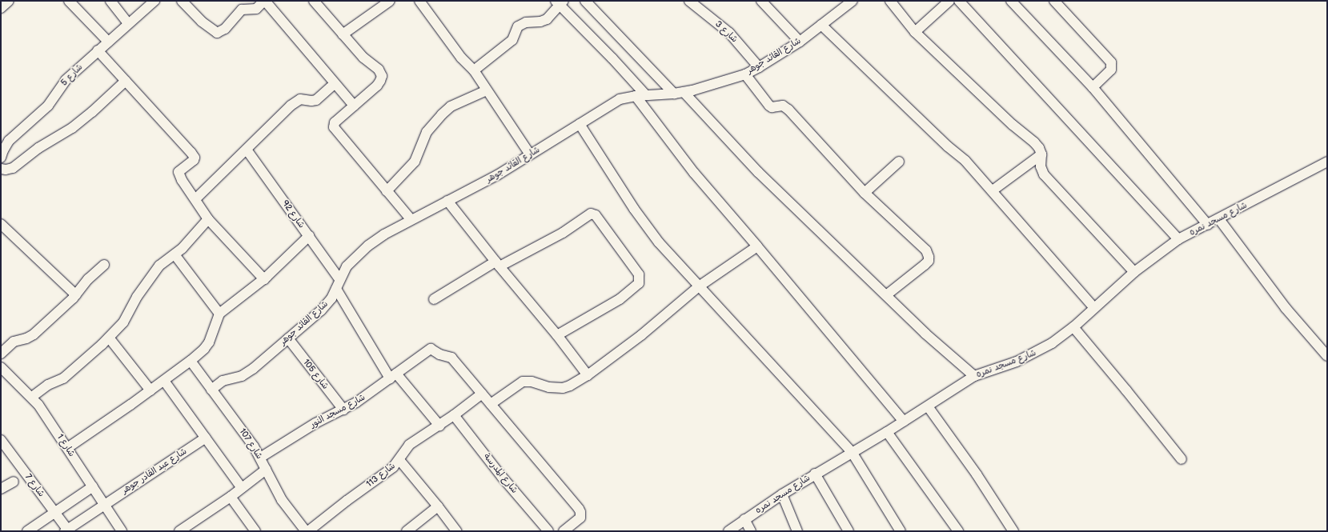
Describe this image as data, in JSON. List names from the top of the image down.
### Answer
{
  "streets": {
    "street": [
      "شارع 3",
      "شارع القائد جوهر",
      "شارع 5",
      "شارع 92",
      "شارع مسجد نمره",
      "شارع 105",
      "شارع مسجد النور",
      "شارع 107",
      "شارع 1",
      "شارع عبد القادر جوهر",
      "شارع المدرسة",
      "شارع 113",
      "شارع 7"
    ]
  },
  "crossings": [
    ["شارع 3", "شارع القائد جوهر"],
    ["شارع القائد جوهر", "شارع 92"],
    ["شارع القائد جوهر", "شارع 105"],
    ["شارع القائد جوهر", "شارع 107"],
    ["شارع 105", "شارع مسجد النور"],
    ["شارع مسجد النور", "شارع 107"],
    ["شارع مسجد النور", "شارع 113"],
    ["شارع 1", "شارع عبد القادر جوهر"],
    ["شارع عبد القادر جوهر", "شارع 7"],
    ["شارع المدرسة", "شارع 113"]
  ]
}
